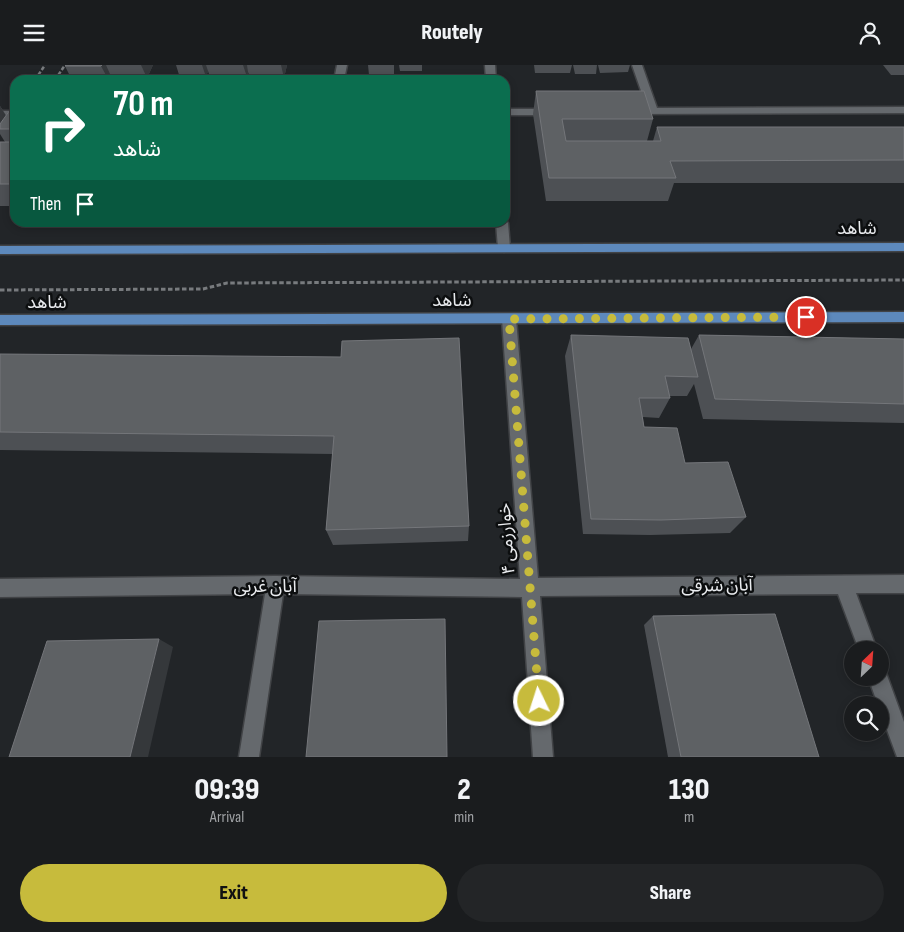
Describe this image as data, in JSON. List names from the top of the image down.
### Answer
{
  "streets": {
    "main road": ["شاهد"],
    "street": ["خوارزمی ۴", "آبان شرقی", "آبان غربی"]
  },
  "crossings": [
    ["شاهد", "خوارزمی ۴"],
    ["خوارزمی ۴", "آبان شرقی"],
    ["خوارزمی ۴", "آبان غربی"],
    ["آبان شرقی", "آبان غربی"]
  ],
  "north": "top right",
  "page": {
    "header": "Routely",
    "turn": ["70 m", "شاهد"],
    "then": "Then",
    "eta": [
      "09:39",
      "Arrival",
      "2",
      "min",
      "130",
      "m"
    ],
    "buttons": ["Exit", "Share"]
  }
}
